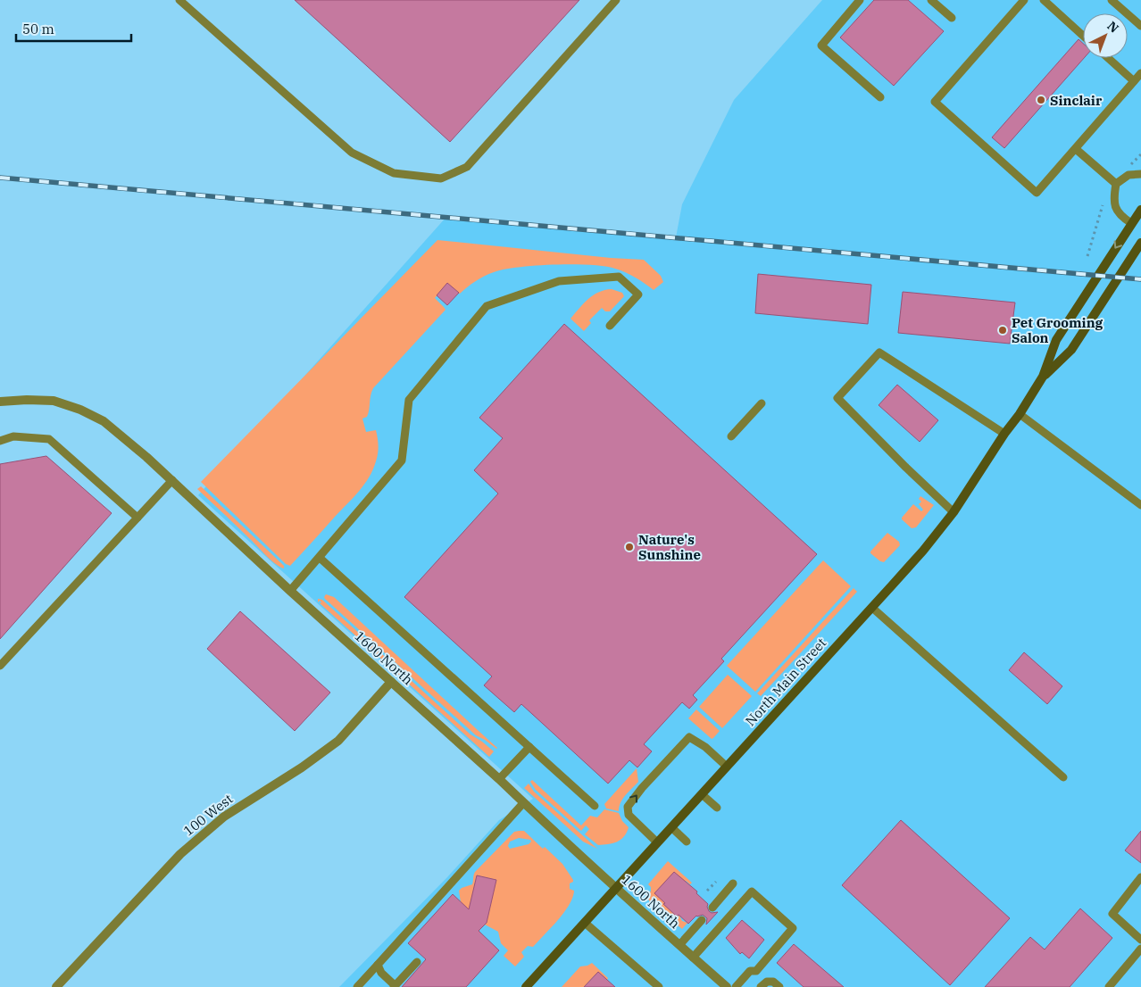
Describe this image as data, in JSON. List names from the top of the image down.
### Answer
{
  "streets": {
    "main road": ["North Main Street"],
    "street": ["1600 North", "100 West"]
  },
  "crossings": [
    ["1600 North", "North Main Street"],
    ["1600 North", "100 West"]
  ],
  "places": ["Sinclair", "Pet Grooming Salon", "Nature's Sunshine"],
  "scale_bar": "50 m",
  "north": "top right"
}
